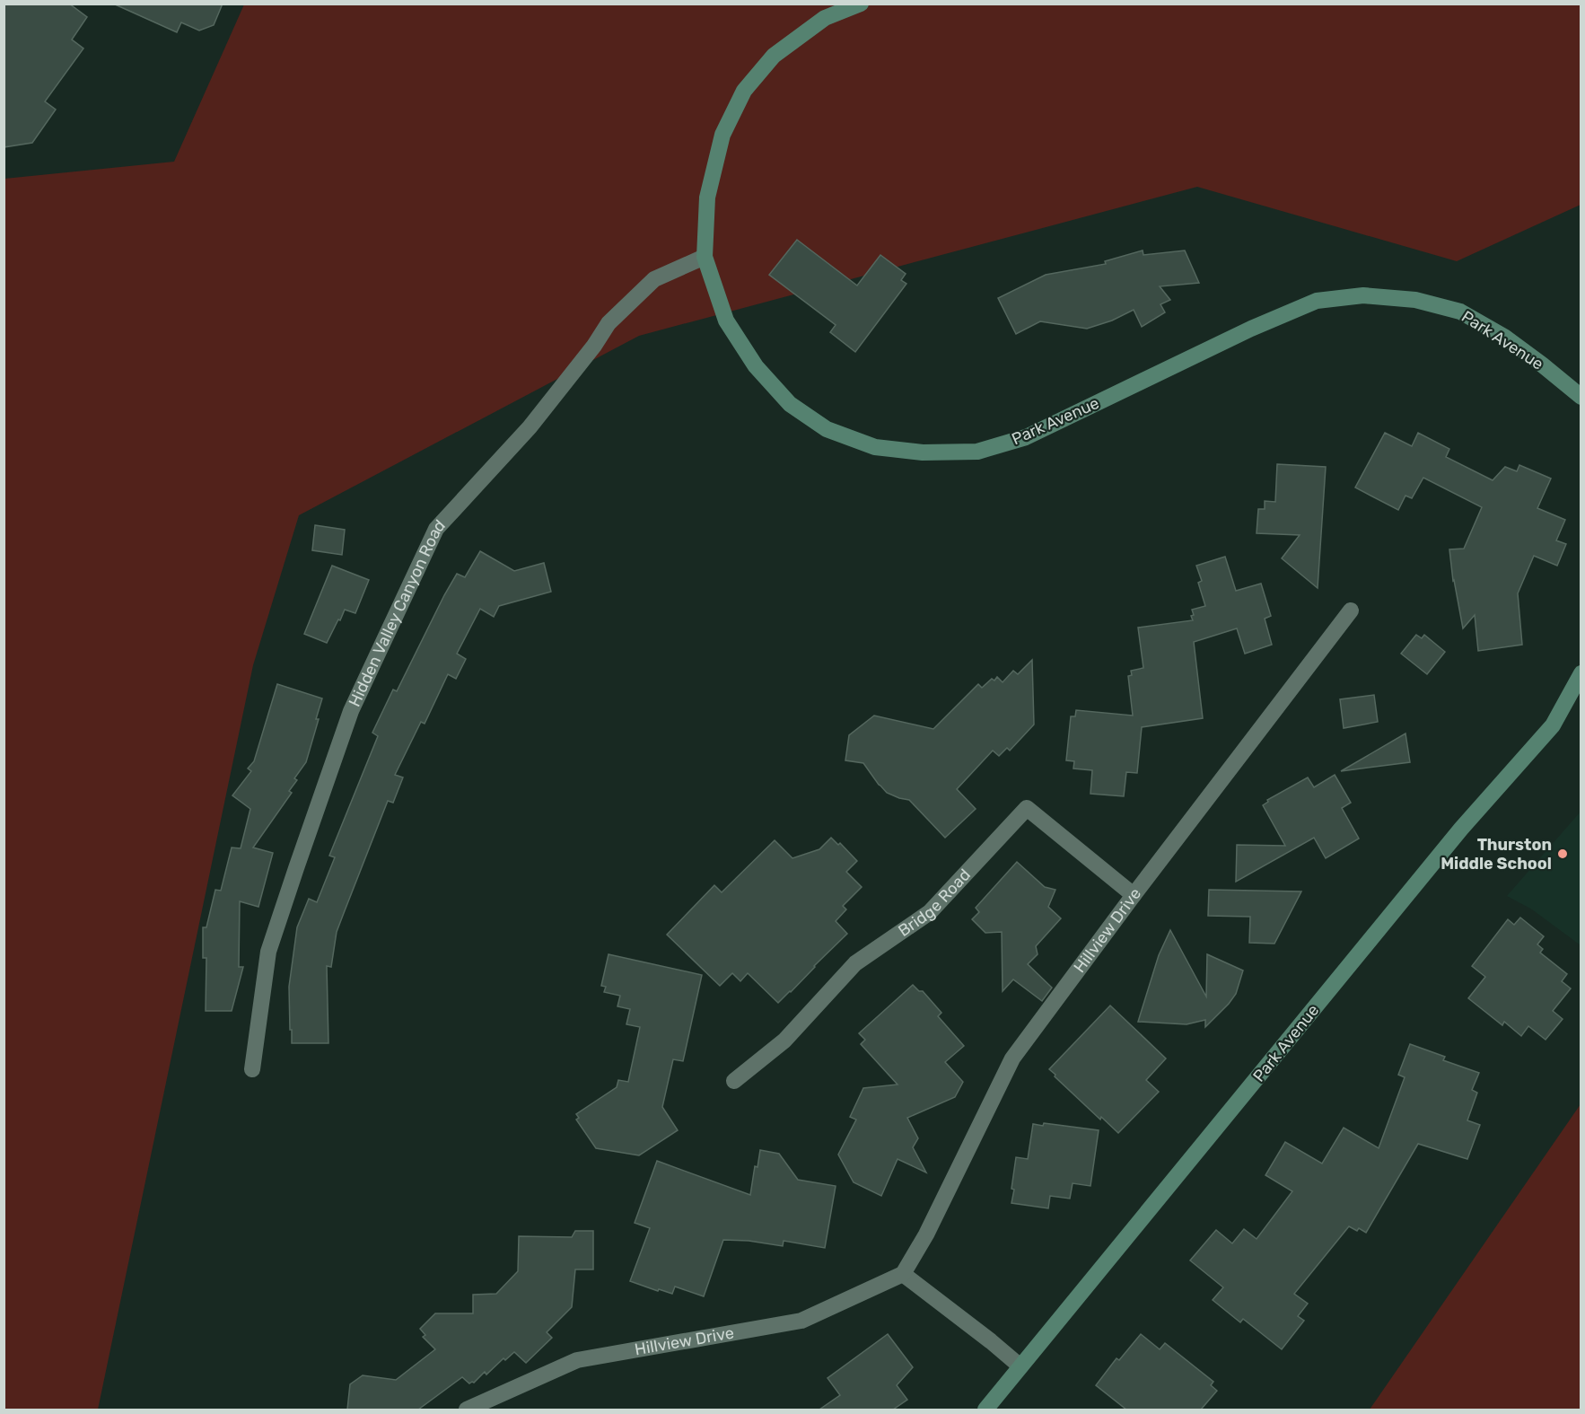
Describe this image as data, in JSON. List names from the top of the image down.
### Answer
{
  "streets": {
    "main road": ["Park Avenue"],
    "street": ["Hidden Valley Canyon Road", "Bridge Road", "Hillview Drive"]
  },
  "crossings": [
    ["Park Avenue", "Hidden Valley Canyon Road"],
    ["Bridge Road", "Hillview Drive"]
  ],
  "places": ["Thurston Middle School"]
}
